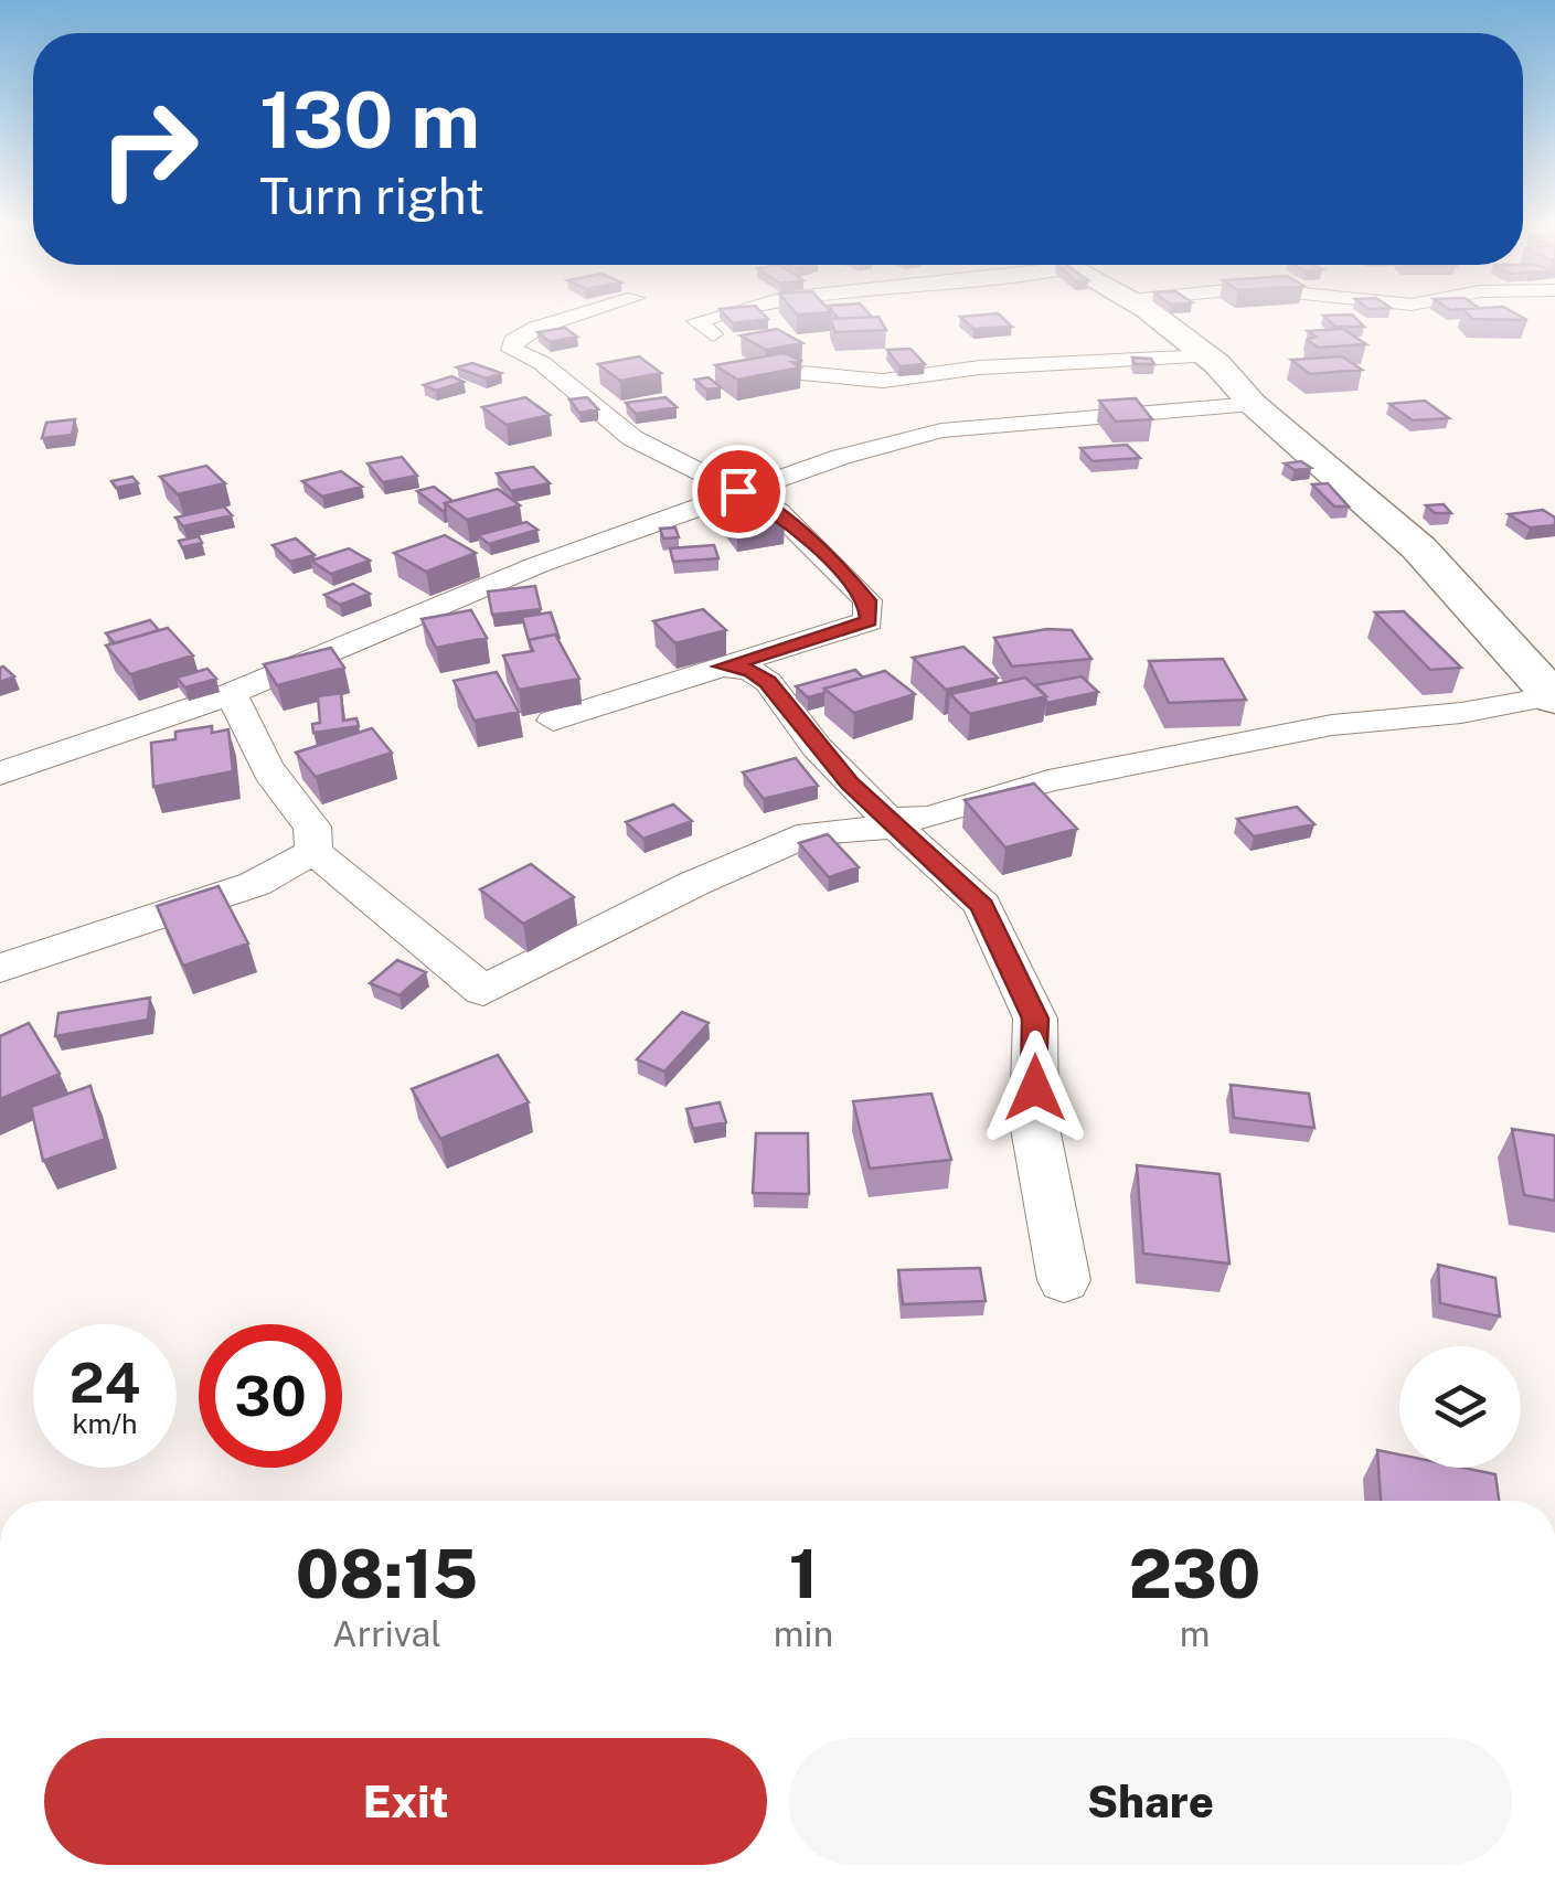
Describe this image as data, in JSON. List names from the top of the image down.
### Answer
{
  "page": {
    "turn": ["130 m", "Turn right"],
    "speed": "24 km/h",
    "limit": "30",
    "eta": [
      "08:15",
      "Arrival",
      "1",
      "min",
      "230",
      "m"
    ],
    "buttons": ["Exit", "Share"]
  }
}
